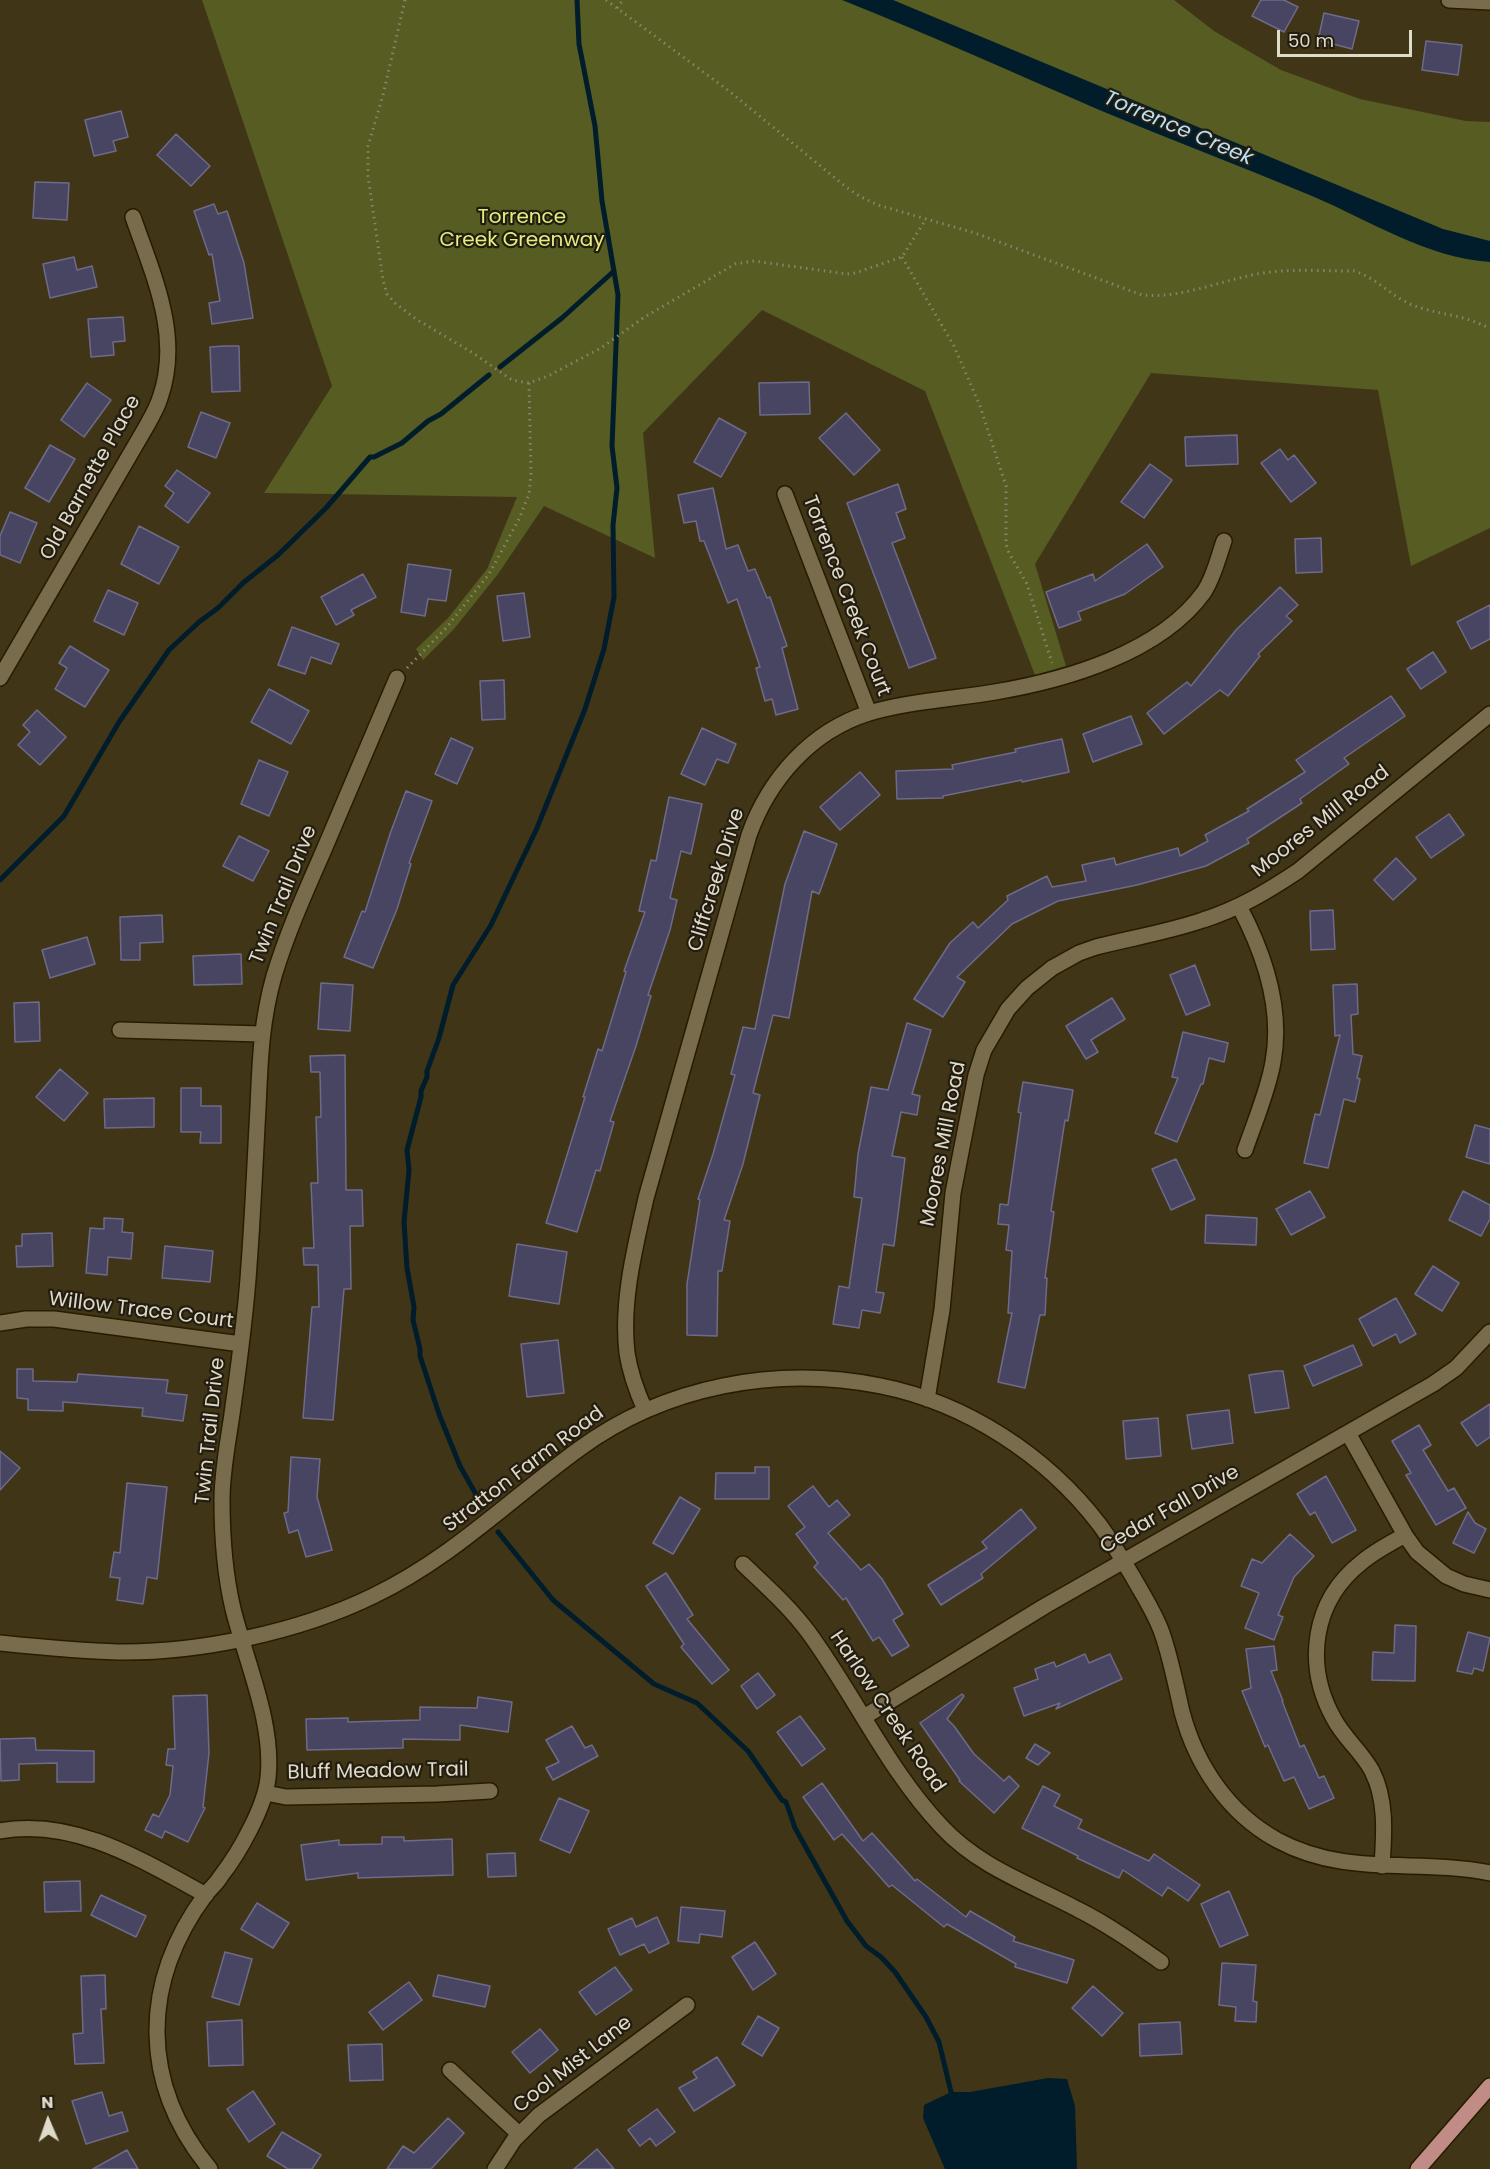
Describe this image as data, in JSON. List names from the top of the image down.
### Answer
{
  "streets": {
    "street": [
      "Old Barnette Place",
      "Torrence Creek Court",
      "Moores Mill Road",
      "Cliffcreek Drive",
      "Twin Trail Drive",
      "Willow Trace Court",
      "Stratton Farm Road",
      "Cedar Fall Drive",
      "Harlow Creek Road",
      "Bluff Meadow Trail",
      "Cool Mist Lane"
    ]
  },
  "crossings": [
    ["Torrence Creek Court", "Cliffcreek Drive"],
    ["Moores Mill Road", "Stratton Farm Road"],
    ["Cliffcreek Drive", "Stratton Farm Road"],
    ["Twin Trail Drive", "Willow Trace Court"],
    ["Twin Trail Drive", "Stratton Farm Road"],
    ["Twin Trail Drive", "Bluff Meadow Trail"],
    ["Stratton Farm Road", "Cedar Fall Drive"],
    ["Cedar Fall Drive", "Harlow Creek Road"]
  ],
  "water": ["Torrence Creek"],
  "parks": ["Torrence Creek Greenway"],
  "scale_bar": "50 m",
  "north": "top"
}
